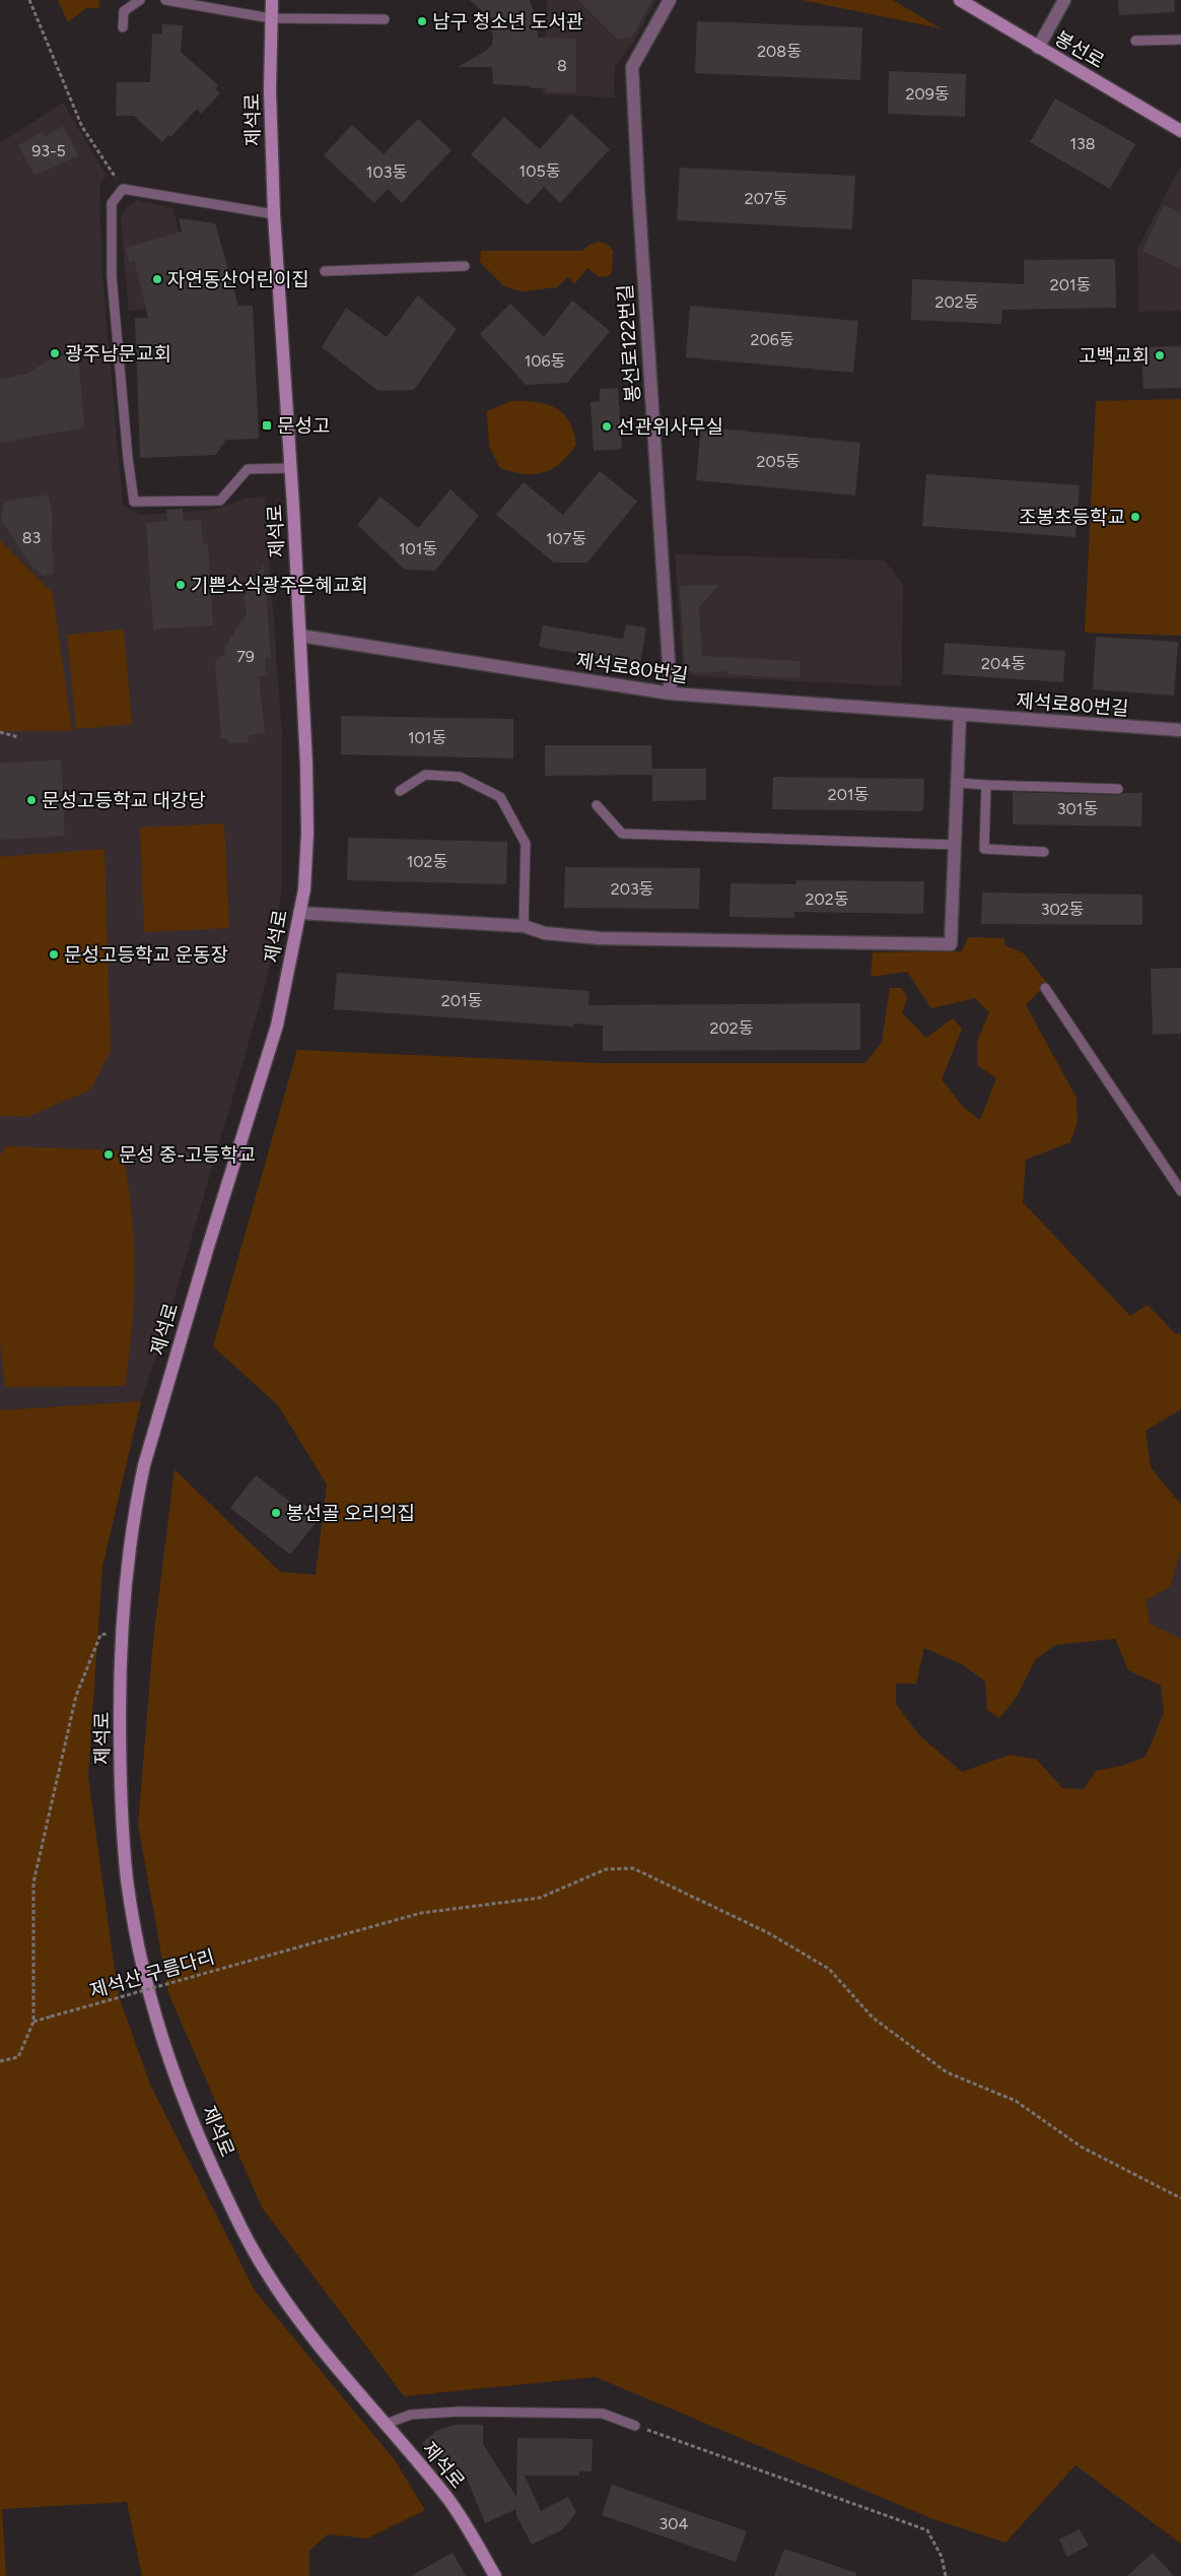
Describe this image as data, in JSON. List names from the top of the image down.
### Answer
{
  "streets": {
    "street": [
      "봉선로",
      "제석로",
      "봉선로122번길",
      "제석로80번길"
    ],
    "path": ["제석산 구름다리"]
  },
  "crossings": [
    ["제석로", "제석로80번길"],
    ["봉선로122번길", "제석로80번길"]
  ],
  "places": {
    "other": [
      "남구 청소년 도서관",
      "자연동산어린이집",
      "광주남문교회",
      "고백교회",
      "선관위사무실",
      "조봉초등학교",
      "기쁜소식광주은혜교회",
      "문성고등학교 대강당",
      "문성고등학교 운동장",
      "문성 중-고등학교",
      "봉선골 오리의집"
    ],
    "transit": ["문성고"]
  },
  "house_numbers": [
    "208동",
    "8",
    "209동",
    "138",
    "93-5",
    "105동",
    "103동",
    "207동",
    "201동",
    "202동",
    "206동",
    "106동",
    "205동",
    "83",
    "107동",
    "101동",
    "79",
    "204동",
    "101동",
    "201동",
    "301동",
    "102동",
    "203동",
    "202동",
    "302동",
    "201동",
    "202동",
    "304"
  ]
}
